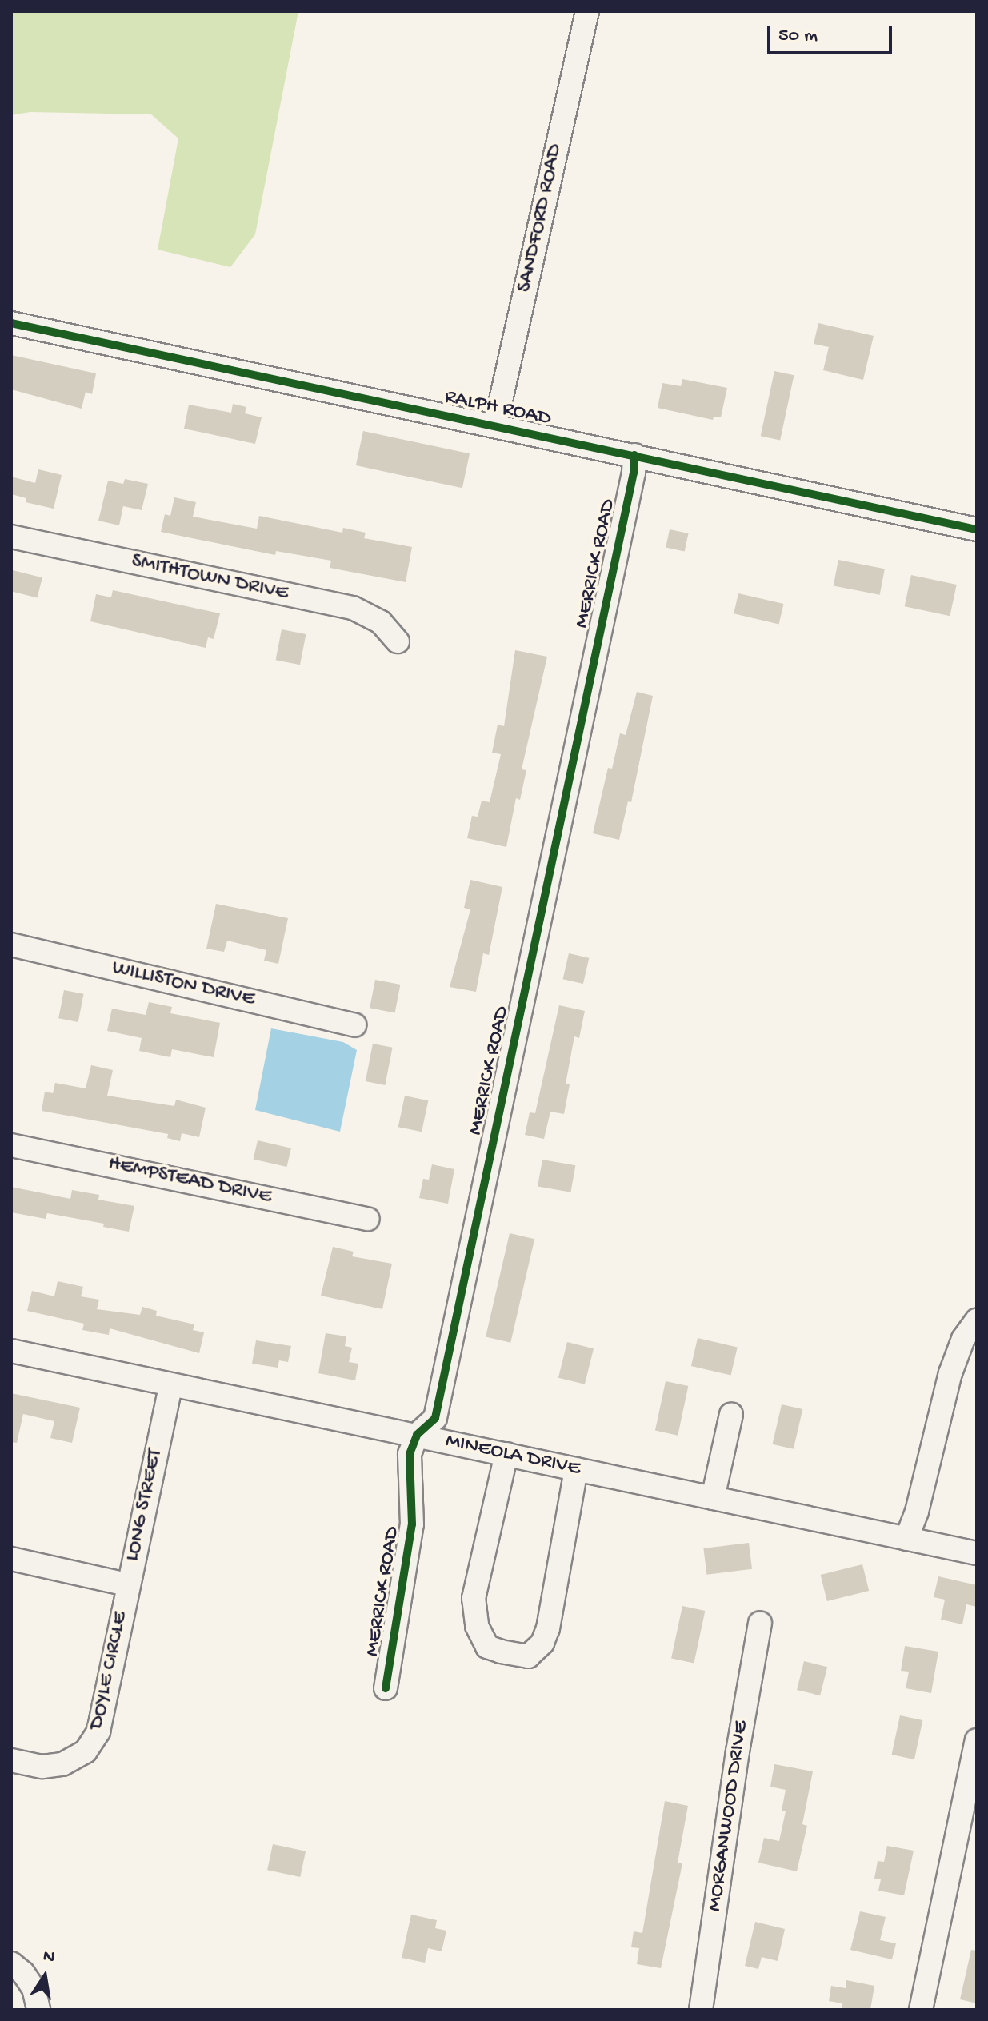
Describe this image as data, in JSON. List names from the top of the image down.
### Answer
{
  "streets": {
    "street": [
      "SANDFORD ROAD",
      "RALPH ROAD",
      "MERRICK ROAD",
      "SMITHTOWN DRIVE",
      "WILLISTON DRIVE",
      "HEMPSTEAD DRIVE",
      "MINEOLA DRIVE",
      "LONG STREET",
      "DOYLE CIRCLE",
      "MORGANWOOD DRIVE"
    ]
  },
  "crossings": [
    ["SANDFORD ROAD", "RALPH ROAD"],
    ["RALPH ROAD", "MERRICK ROAD"],
    ["MERRICK ROAD", "MINEOLA DRIVE"],
    ["MINEOLA DRIVE", "LONG STREET"],
    ["LONG STREET", "DOYLE CIRCLE"]
  ],
  "scale_bar": "50 m",
  "north": "top"
}
